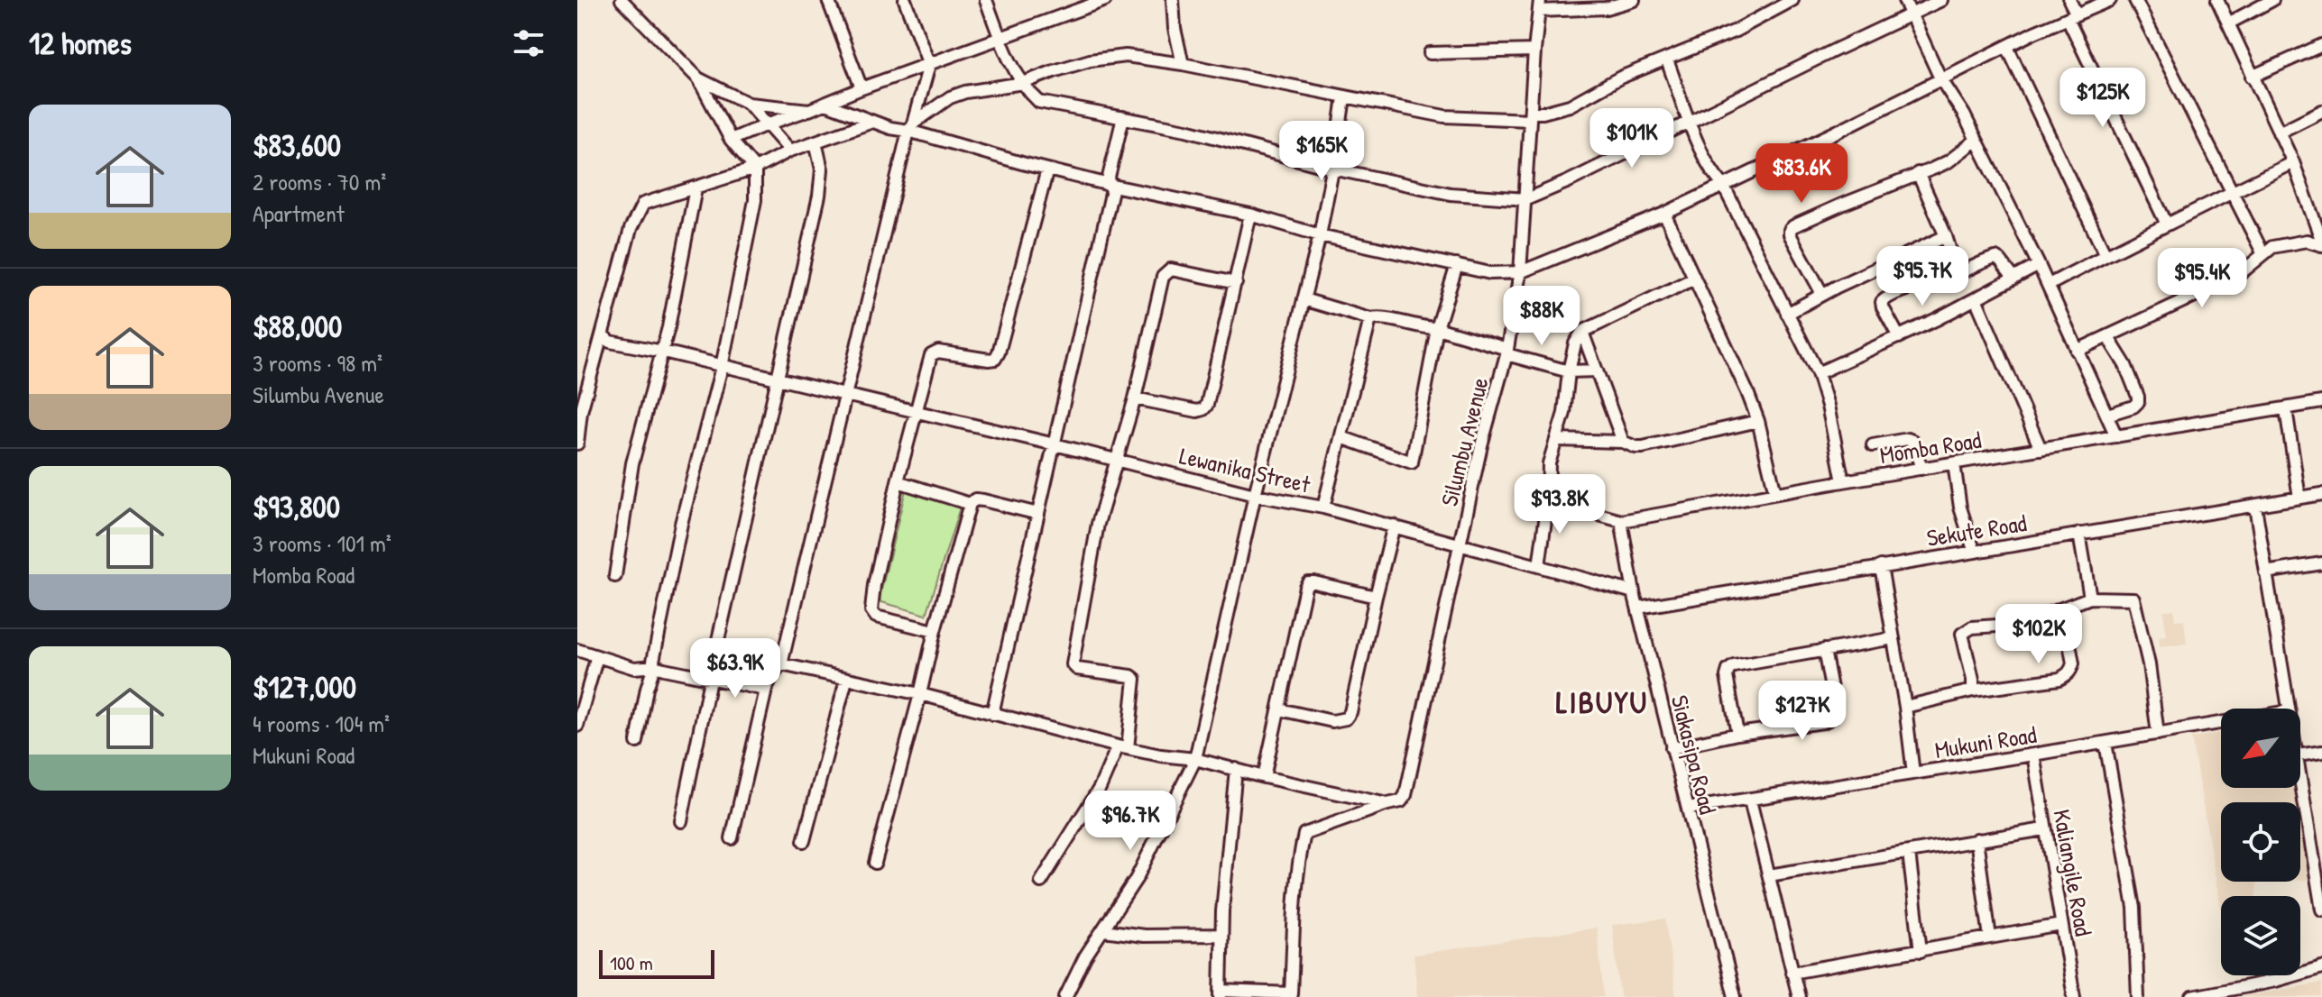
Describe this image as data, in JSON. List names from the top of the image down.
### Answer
{
  "streets": {
    "street": [
      "Silumbu Avenue",
      "Momba Road",
      "Lewanika Street",
      "Sekute Road",
      "Mukuni Road",
      "Siakasipa Road",
      "Kaliangile Road"
    ]
  },
  "crossings": [
    ["Silumbu Avenue", "Lewanika Street"],
    ["Momba Road", "Siakasipa Road"],
    ["Lewanika Street", "Siakasipa Road"],
    ["Sekute Road", "Siakasipa Road"],
    ["Mukuni Road", "Siakasipa Road"],
    ["Mukuni Road", "Kaliangile Road"]
  ],
  "districts": ["LIBUYU"],
  "scale_bar": "100 m",
  "north": "bottom left",
  "page": {
    "heading": "12 homes",
    "price": [
      "$125K",
      "$101K",
      "$165K",
      "$83.6K",
      "$95.7K",
      "$95.4K",
      "$88K",
      "$93.8K",
      "$102K",
      "$63.9K",
      "$127K",
      "$96.7K"
    ],
    "list": [
      {
        "name": "$83,600",
        "note": "2 rooms · 70 m² · Apartment"
      },
      {
        "name": "$88,000",
        "note": "3 rooms · 98 m² · Silumbu Avenue"
      },
      {
        "name": "$93,800",
        "note": "3 rooms · 101 m² · Momba Road"
      },
      {
        "name": "$127,000",
        "note": "4 rooms · 104 m² · Mukuni Road"
      }
    ],
    "scale": "100 m"
  }
}
